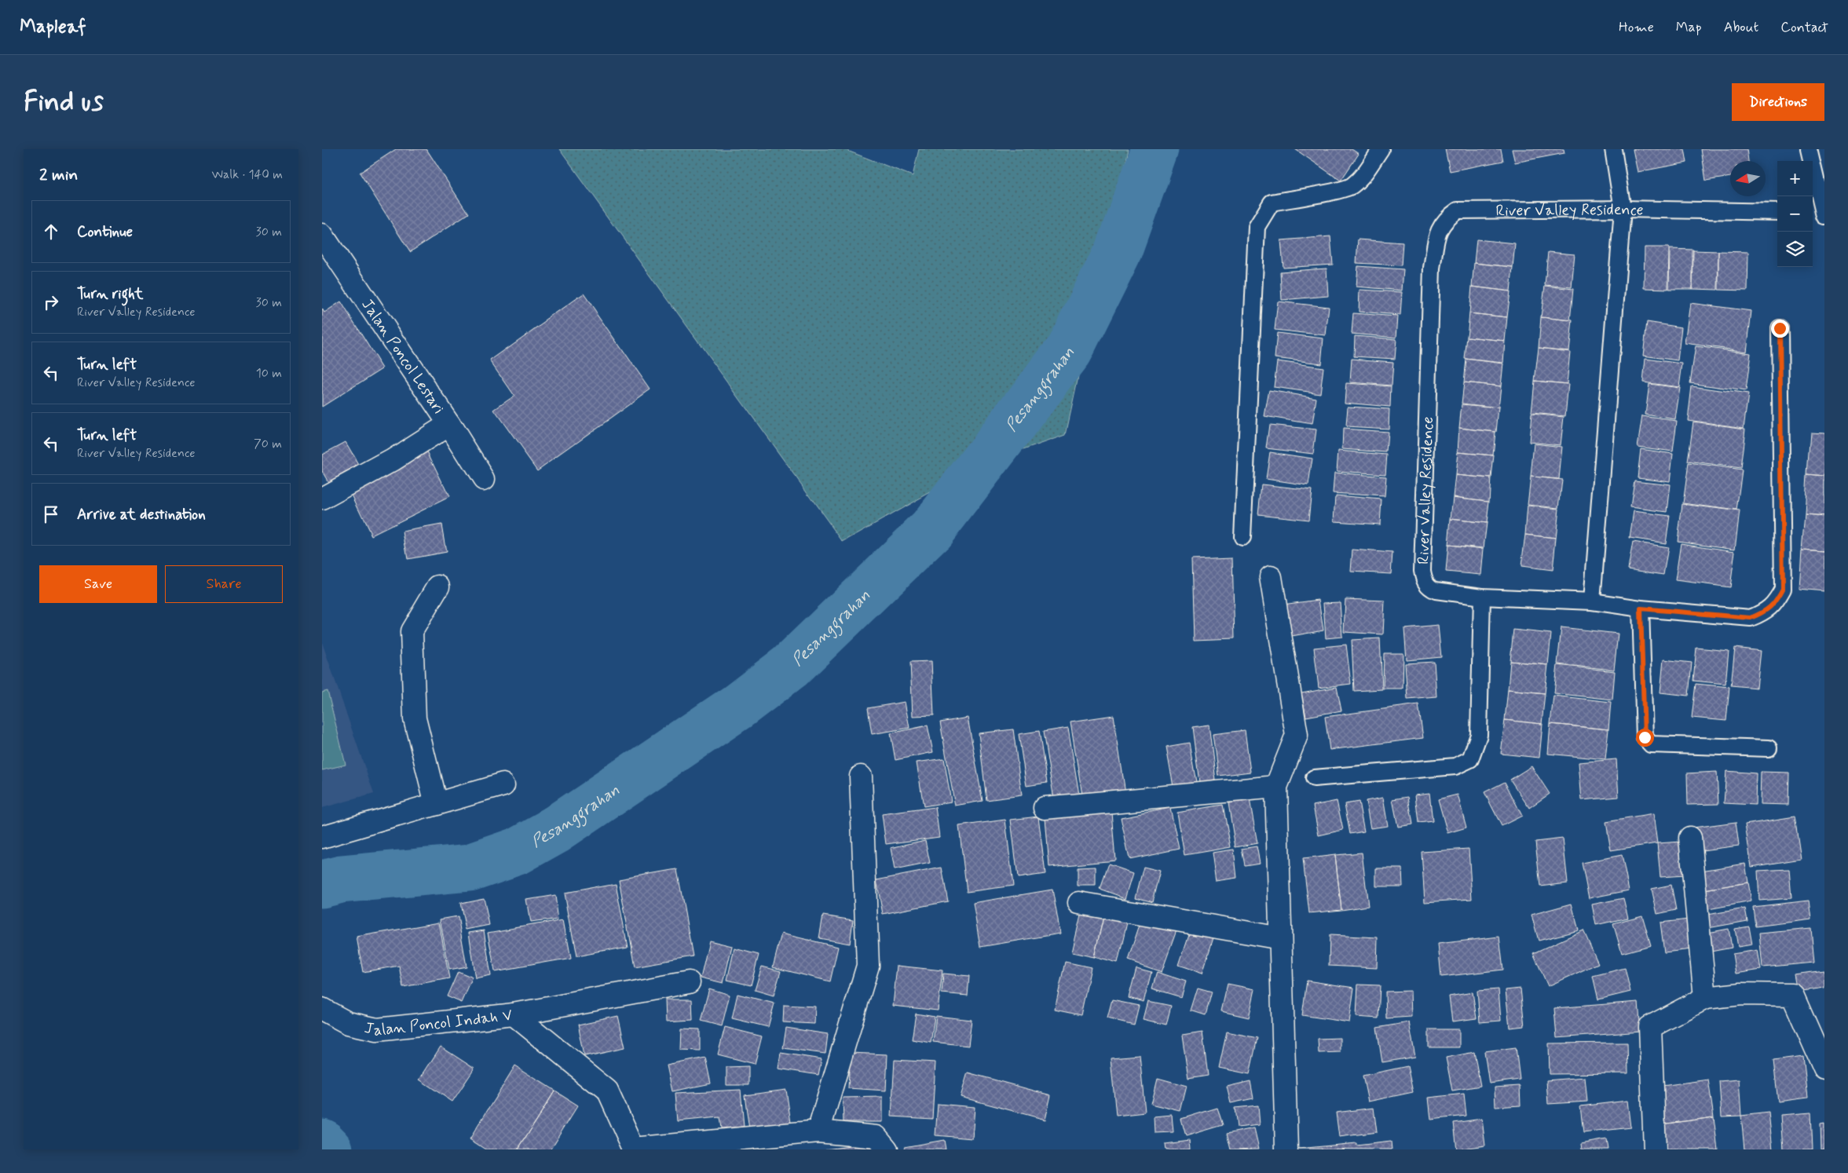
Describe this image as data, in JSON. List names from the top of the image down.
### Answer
{
  "streets": {
    "street": ["Jalan Poncol Lestari", "Jalan Poncol Indah V"],
    "lane": ["River Valley Residence"]
  },
  "water": ["Pesanggrahan"],
  "north": "left",
  "page": {
    "header": "Mapleaf",
    "nav": [
      "Home",
      "Map",
      "About",
      "Contact"
    ],
    "buttons": [
      "Directions",
      ["Save", "Share"]
    ],
    "title": "Find us",
    "heading": ["2 min", "Walk · 140 m"],
    "map_buttons": ["+", "−"],
    "list": [
      ["Continue", "30 m"],
      ["Turn right", "River Valley Residence", "30 m"],
      ["Turn left", "River Valley Residence", "10 m"],
      ["Turn left", "River Valley Residence", "70 m"],
      "Arrive at destination"
    ]
  }
}
